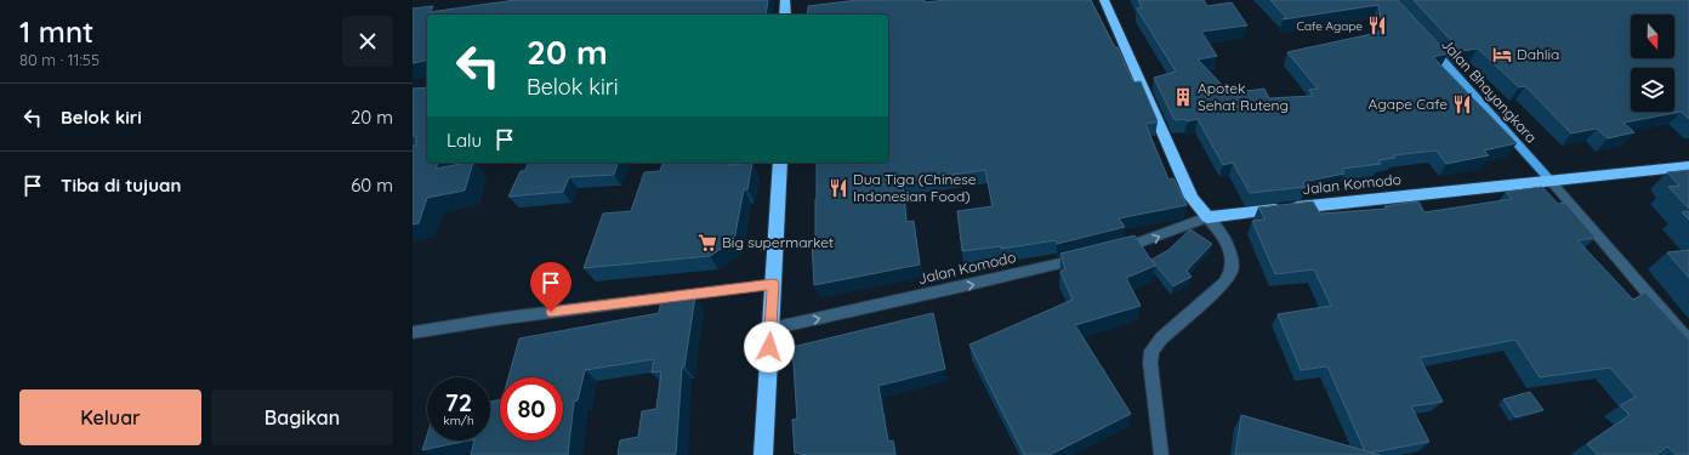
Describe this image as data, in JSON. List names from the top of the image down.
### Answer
{
  "streets": {
    "highway": ["Jalan Komodo"],
    "main road": ["Jalan Bhayangkara"]
  },
  "crossings": [
    ["Jalan Bhayangkara", "Jalan Komodo"]
  ],
  "one_way": ["Jalan Komodo"],
  "places": {
    "restaurant": ["Cafe Agape", "Agape Cafe", "Dua Tiga (Chinese Indonesian Food)"],
    "hotel": ["Dahlia"],
    "building": ["Apotek Sehat Ruteng"],
    "supermarket": ["Big supermarket"]
  },
  "north": "bottom",
  "page": {
    "heading": ["1 mnt", "80 m · 11:55"],
    "turn": ["20 m", "Belok kiri"],
    "list": [
      {
        "name": "Belok kiri",
        "value": "20 m"
      },
      {
        "name": "Tiba di tujuan",
        "value": "60 m"
      }
    ],
    "then": "Lalu",
    "speed": "72 km/h",
    "limit": "80",
    "buttons": ["Keluar", "Bagikan"]
  }
}
